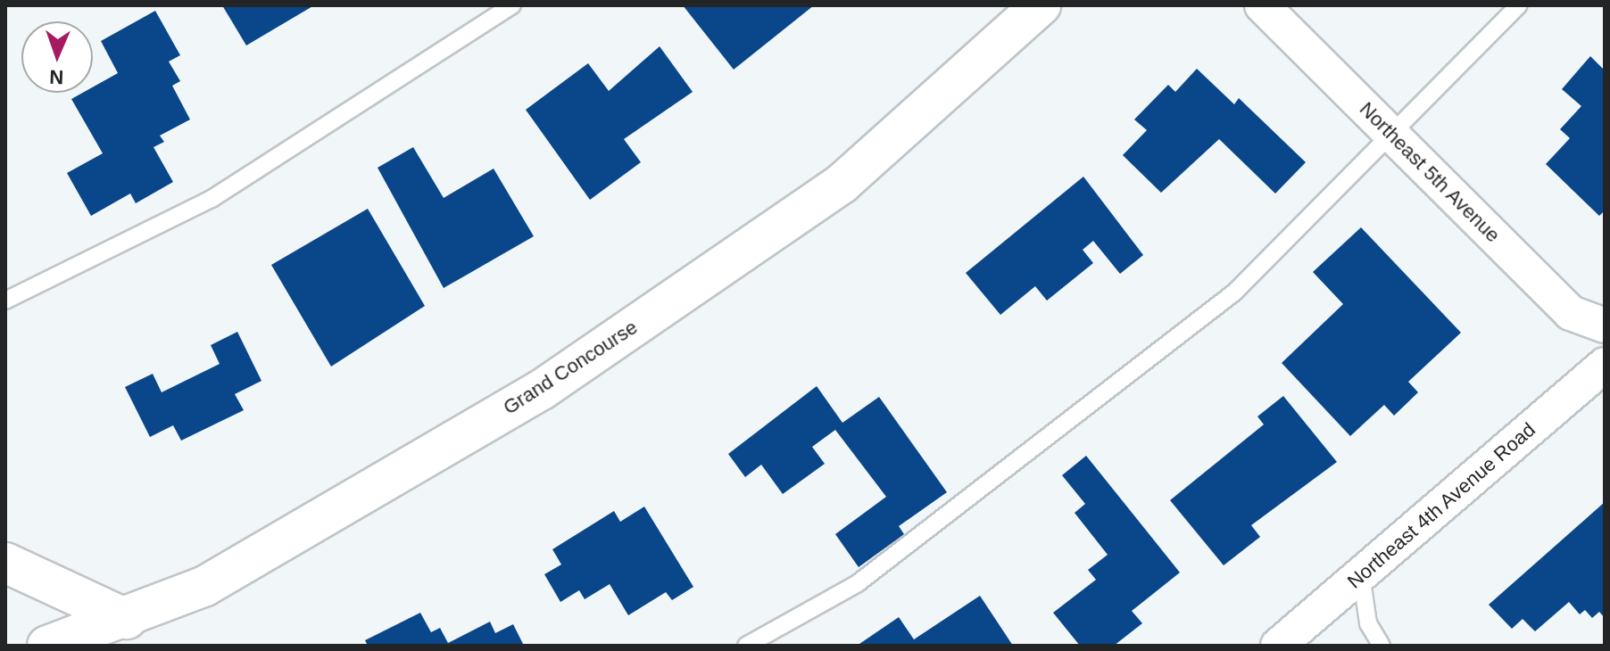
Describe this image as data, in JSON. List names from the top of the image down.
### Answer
{
  "streets": {
    "street": ["Northeast 5th Avenue", "Grand Concourse", "Northeast 4th Avenue Road"]
  },
  "north": "bottom"
}
